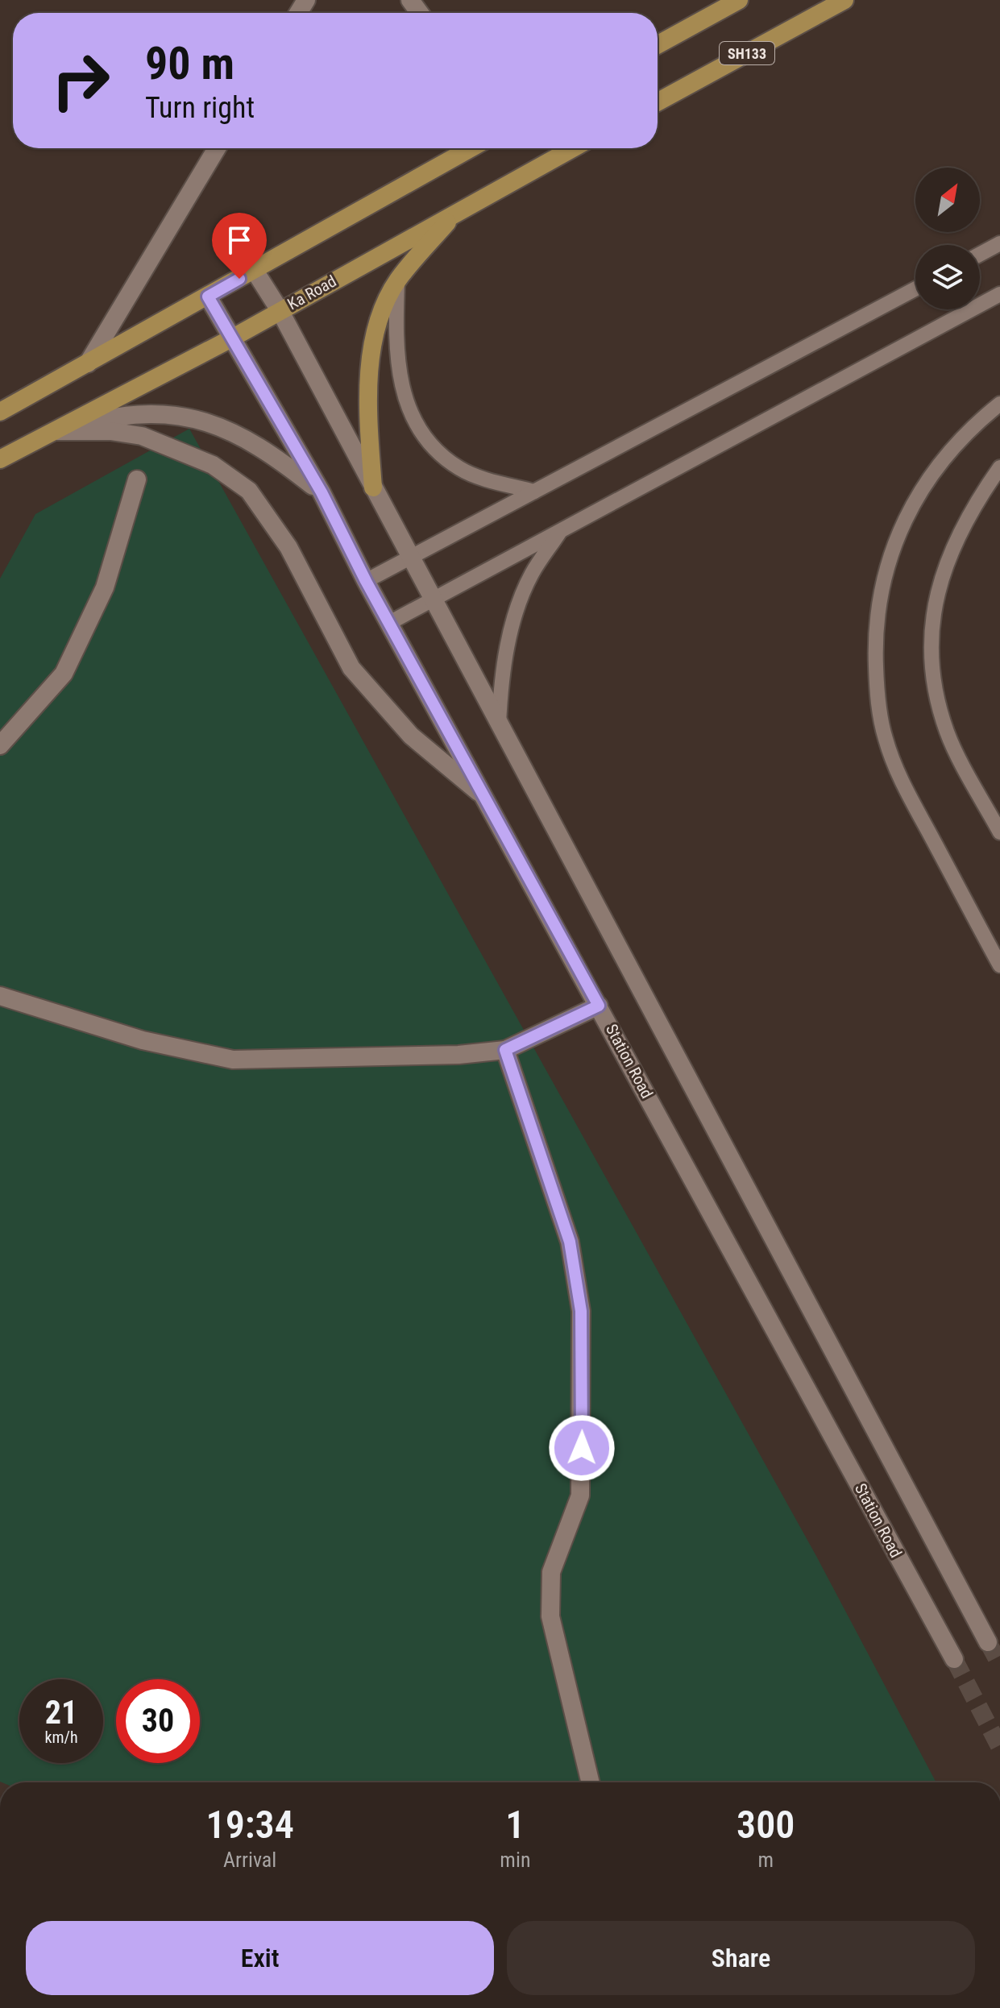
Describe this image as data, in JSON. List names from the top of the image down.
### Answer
{
  "streets": {
    "main road": ["SH133", "Ka Road"],
    "street": ["Station Road"]
  },
  "crossings": [
    ["Ka Road", "Station Road"]
  ],
  "north": "top right",
  "page": {
    "turn": ["90 m", "Turn right"],
    "speed": "21 km/h",
    "limit": "30",
    "eta": [
      "19:34",
      "Arrival",
      "1",
      "min",
      "300",
      "m"
    ],
    "buttons": ["Exit", "Share"]
  }
}
